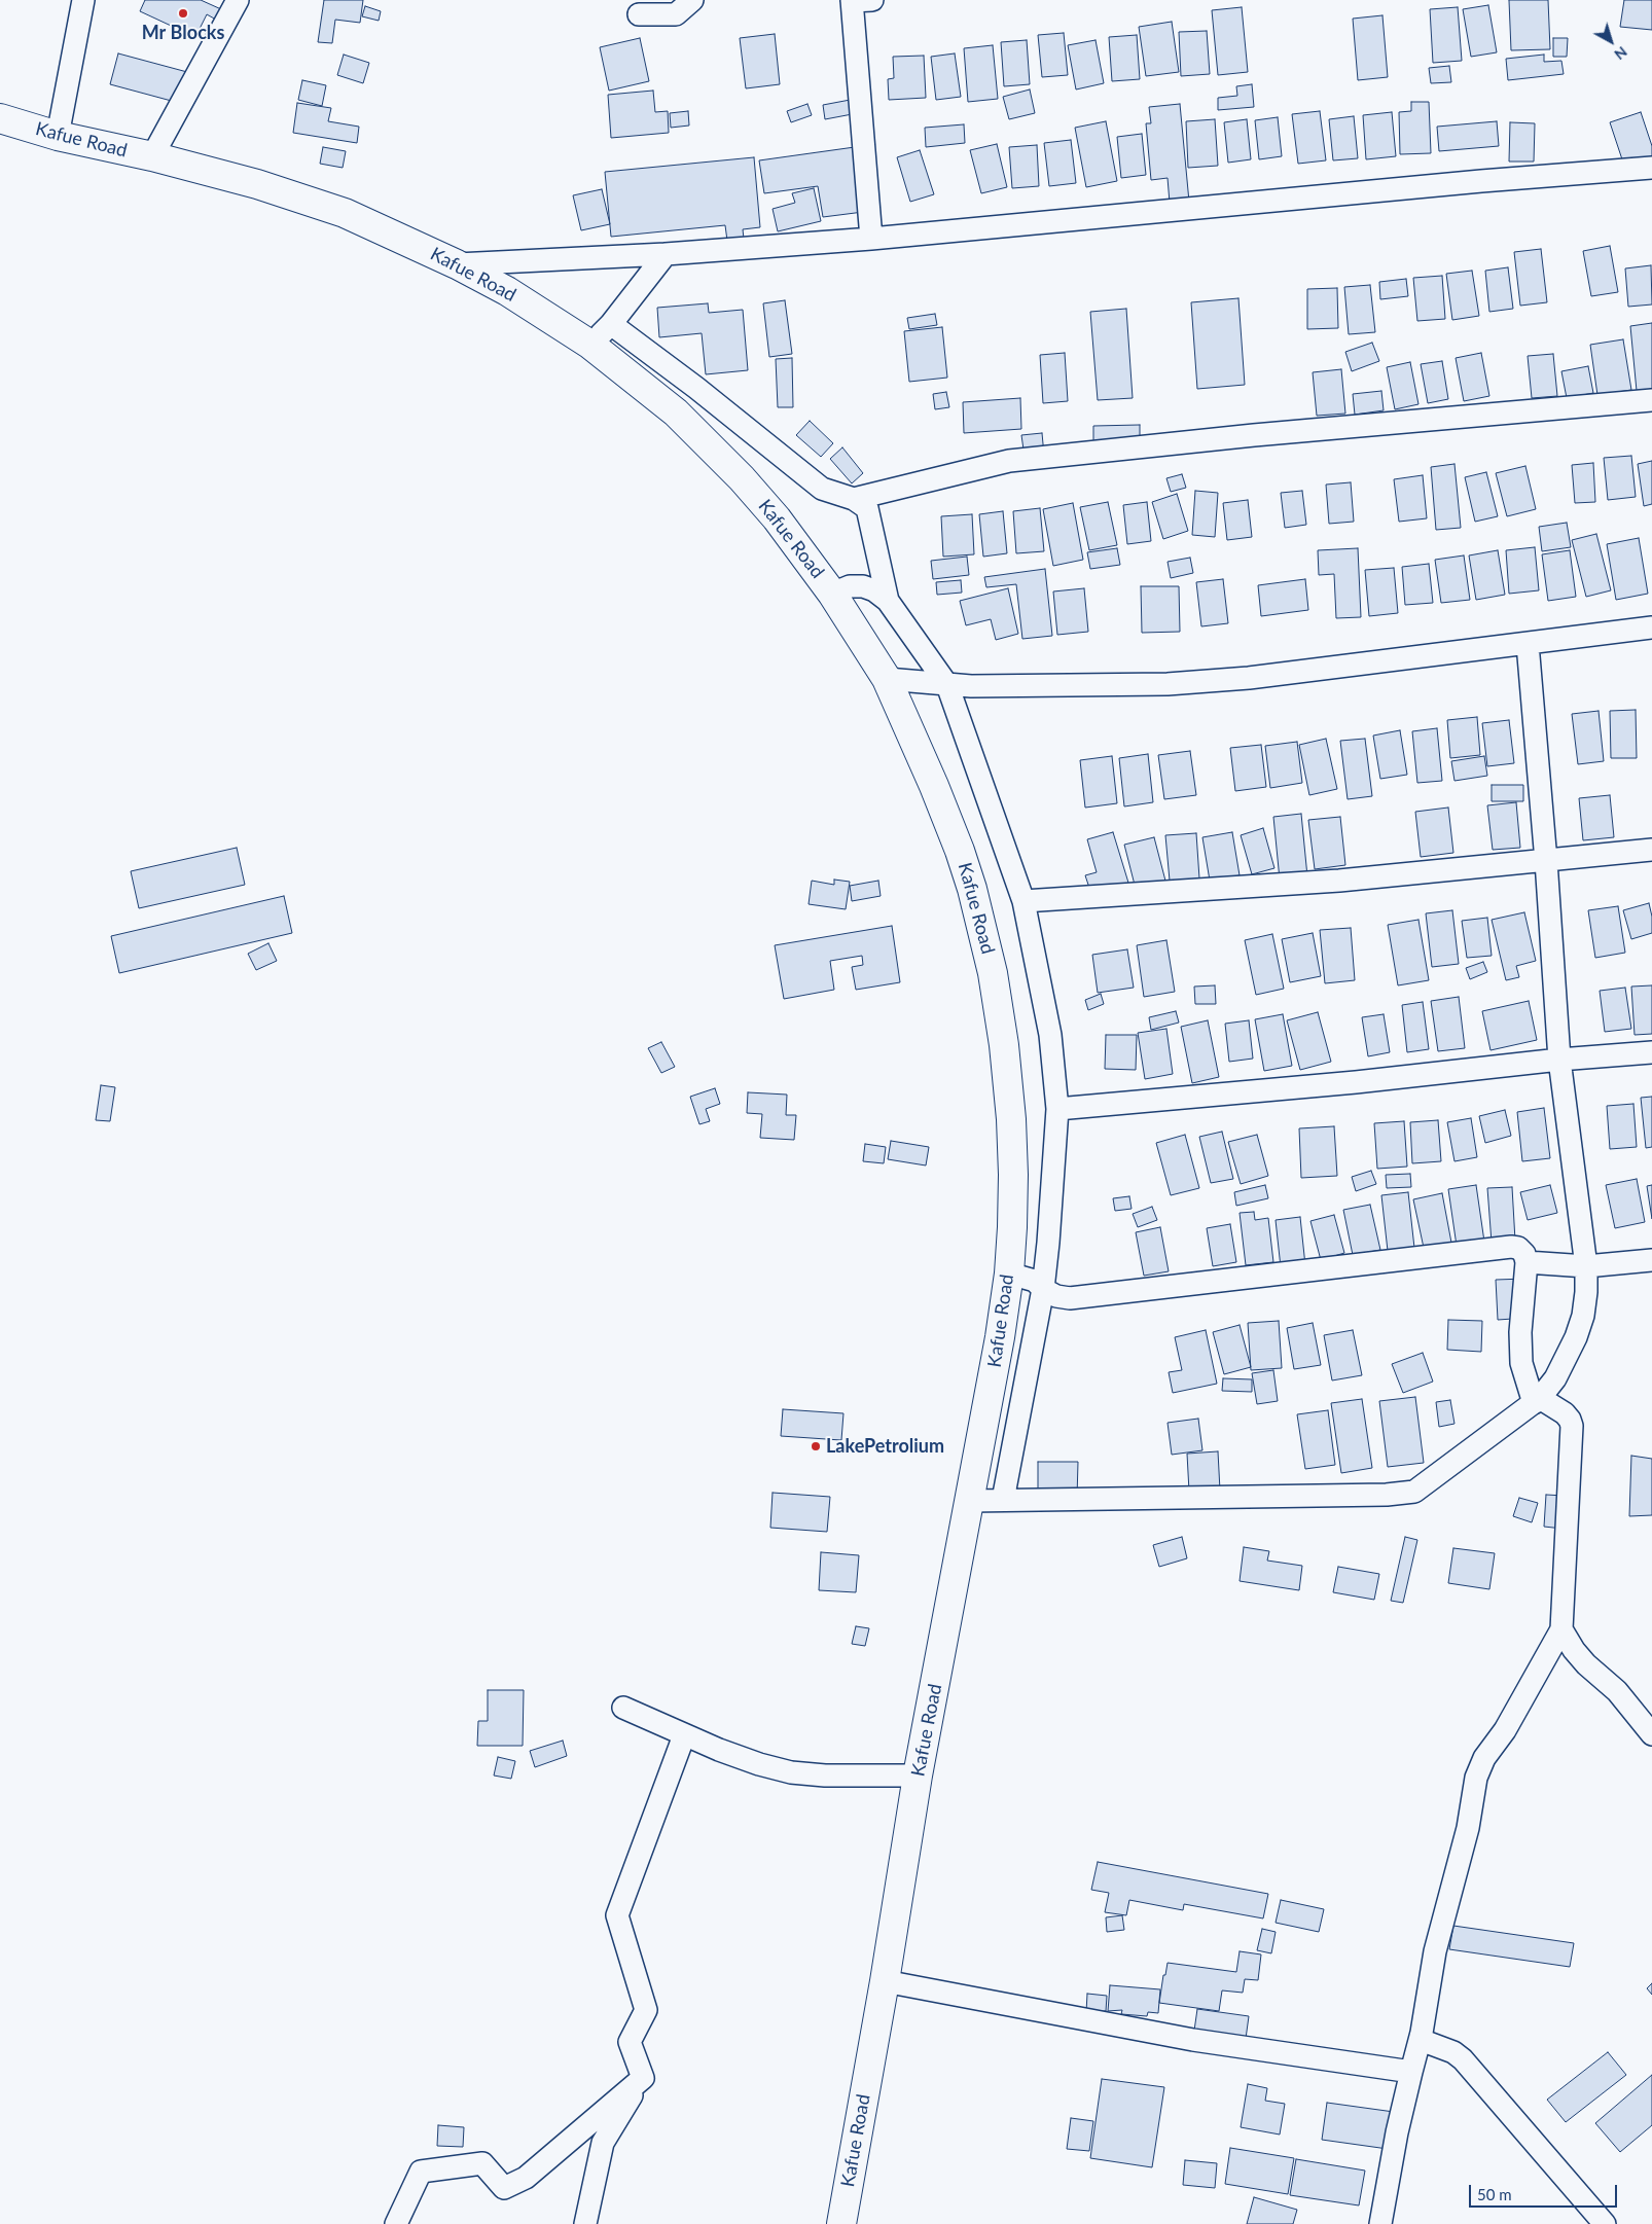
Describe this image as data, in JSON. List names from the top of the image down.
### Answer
{
  "streets": {
    "highway": ["Kafue Road"]
  },
  "places": ["Mr Blocks", "LakePetrolium"],
  "scale_bar": "50 m",
  "north": "bottom right"
}
